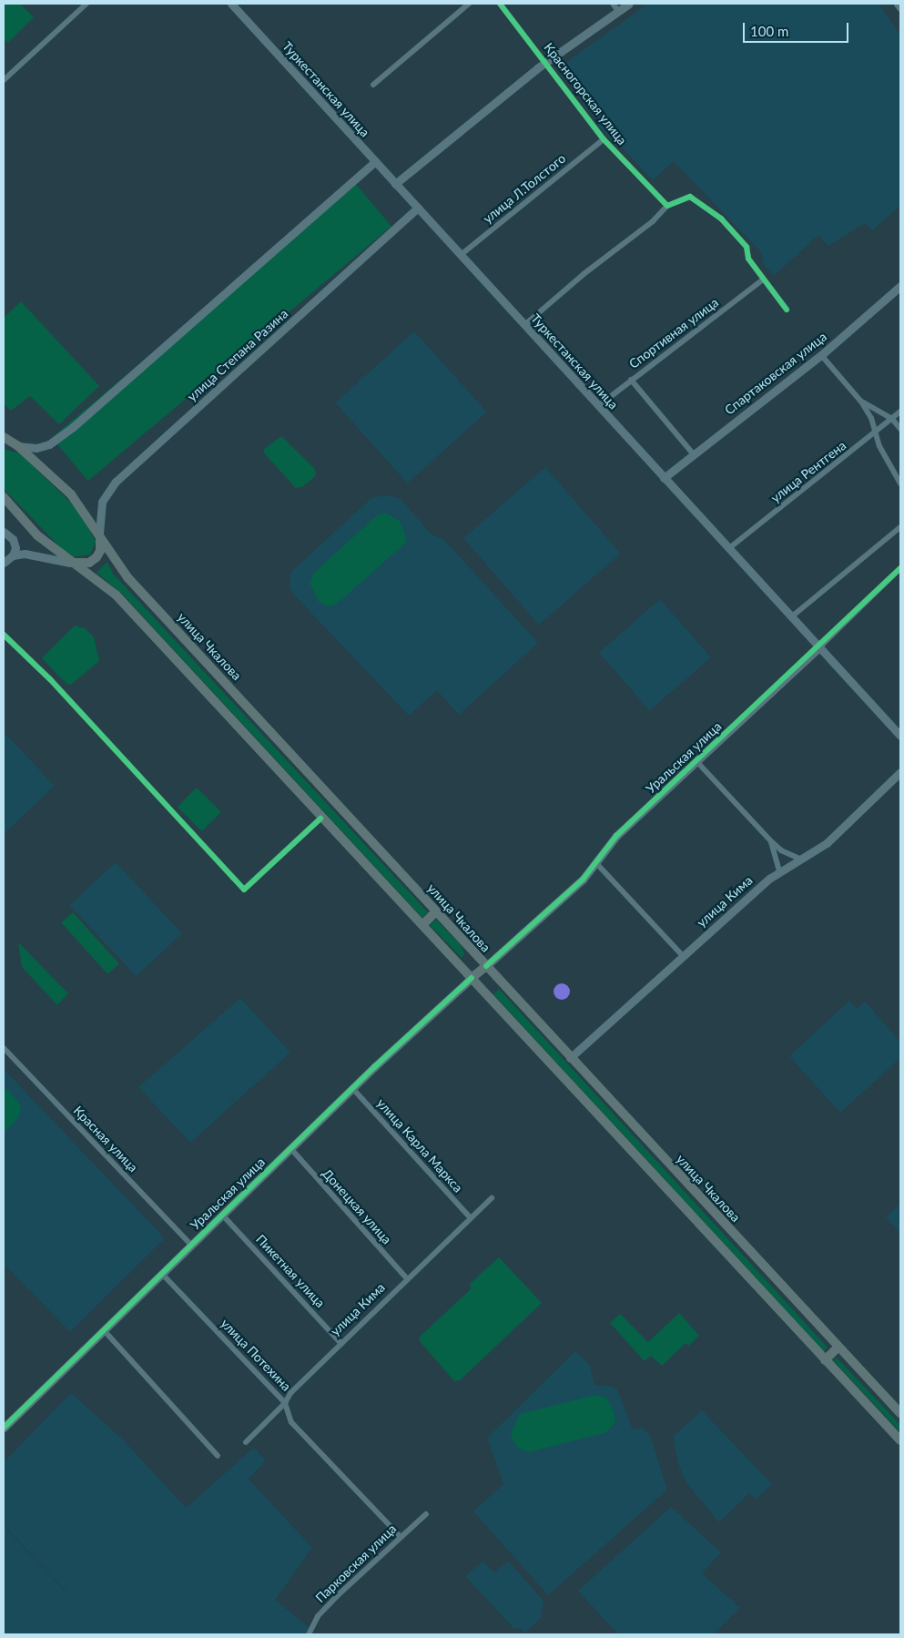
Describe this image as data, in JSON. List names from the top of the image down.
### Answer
{
  "streets": {
    "main road": [
      "Туркестанская улица",
      "улица Степана Разина",
      "Спартаковская улица",
      "улица Чкалова",
      "Уральская улица",
      "улица Кима"
    ],
    "street": [
      "Красногорская улица",
      "улица Л.Толстого",
      "Спортивная улица",
      "улица Рентгена",
      "Красная улица",
      "улица Карла Маркса",
      "Донецкая улица",
      "Пикетная улица",
      "улица Потехина",
      "Парковская улица"
    ]
  },
  "crossings": [
    ["Туркестанская улица", "улица Л.Толстого"],
    ["Туркестанская улица", "Спортивная улица"],
    ["Туркестанская улица", "улица Степана Разина"],
    ["Туркестанская улица", "Спартаковская улица"],
    ["Туркестанская улица", "улица Рентгена"],
    ["Туркестанская улица", "Уральская улица"],
    ["Красногорская улица", "улица Л.Толстого"],
    ["улица Степана Разина", "улица Чкалова"],
    ["улица Чкалова", "Уральская улица"],
    ["улица Чкалова", "улица Кима"],
    ["Уральская улица", "Красная улица"],
    ["Уральская улица", "улица Карла Маркса"],
    ["Уральская улица", "Донецкая улица"],
    ["Уральская улица", "Пикетная улица"],
    ["Уральская улица", "улица Потехина"],
    ["улица Кима", "улица Карла Маркса"],
    ["улица Кима", "Донецкая улица"],
    ["улица Кима", "Пикетная улица"],
    ["улица Кима", "улица Потехина"],
    ["улица Потехина", "Парковская улица"]
  ],
  "scale_bar": "100 m"
}
